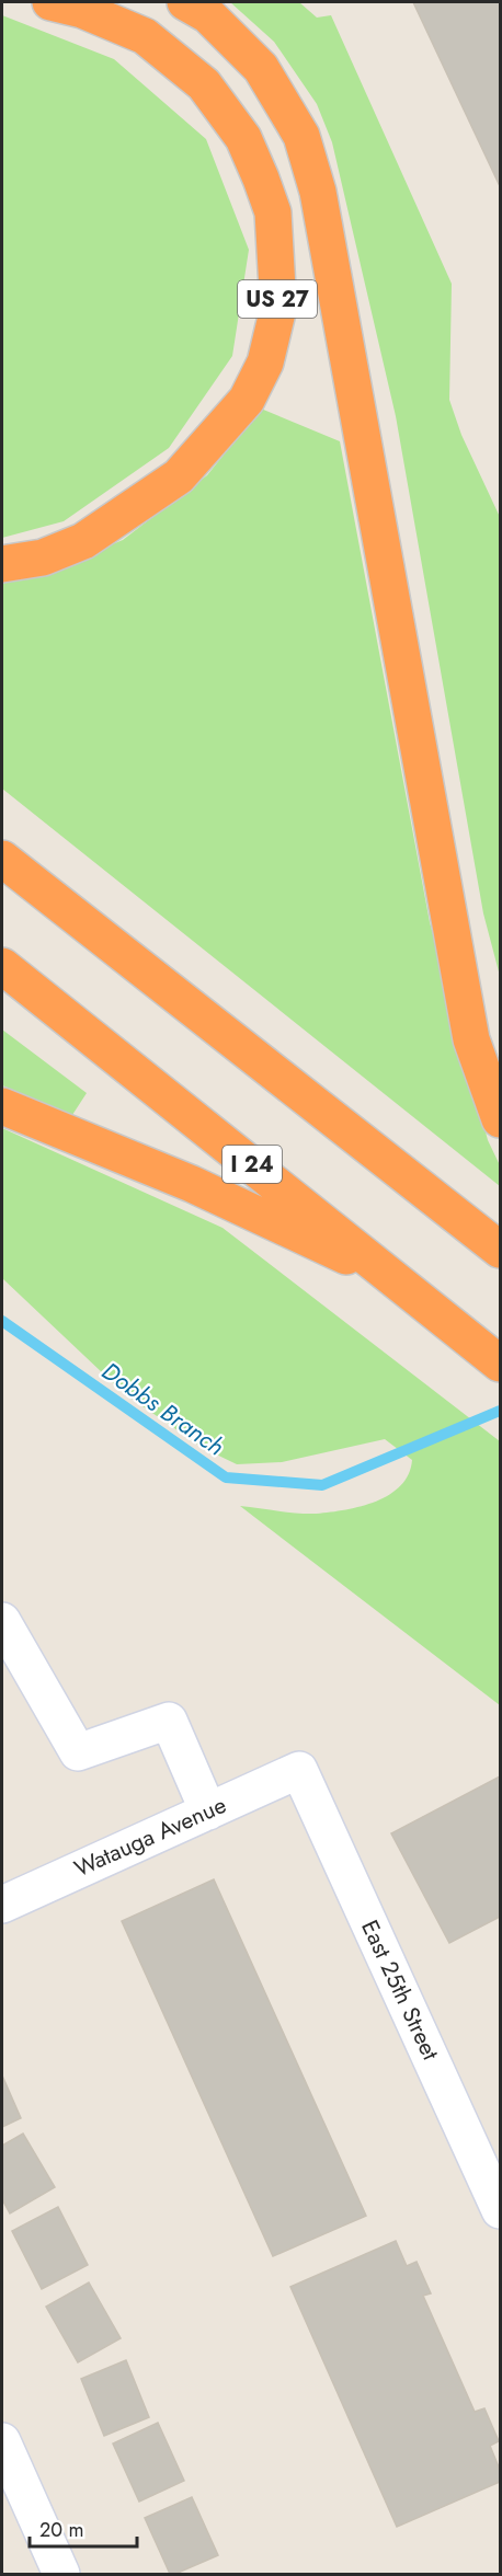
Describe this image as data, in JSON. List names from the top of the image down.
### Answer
{
  "streets": {
    "highway": ["US 27", "I 24"],
    "street": ["Watauga Avenue", "East 25th Street"]
  },
  "crossings": [
    ["Watauga Avenue", "East 25th Street"]
  ],
  "water": ["Dobbs Branch"],
  "scale_bar": "20 m"
}
